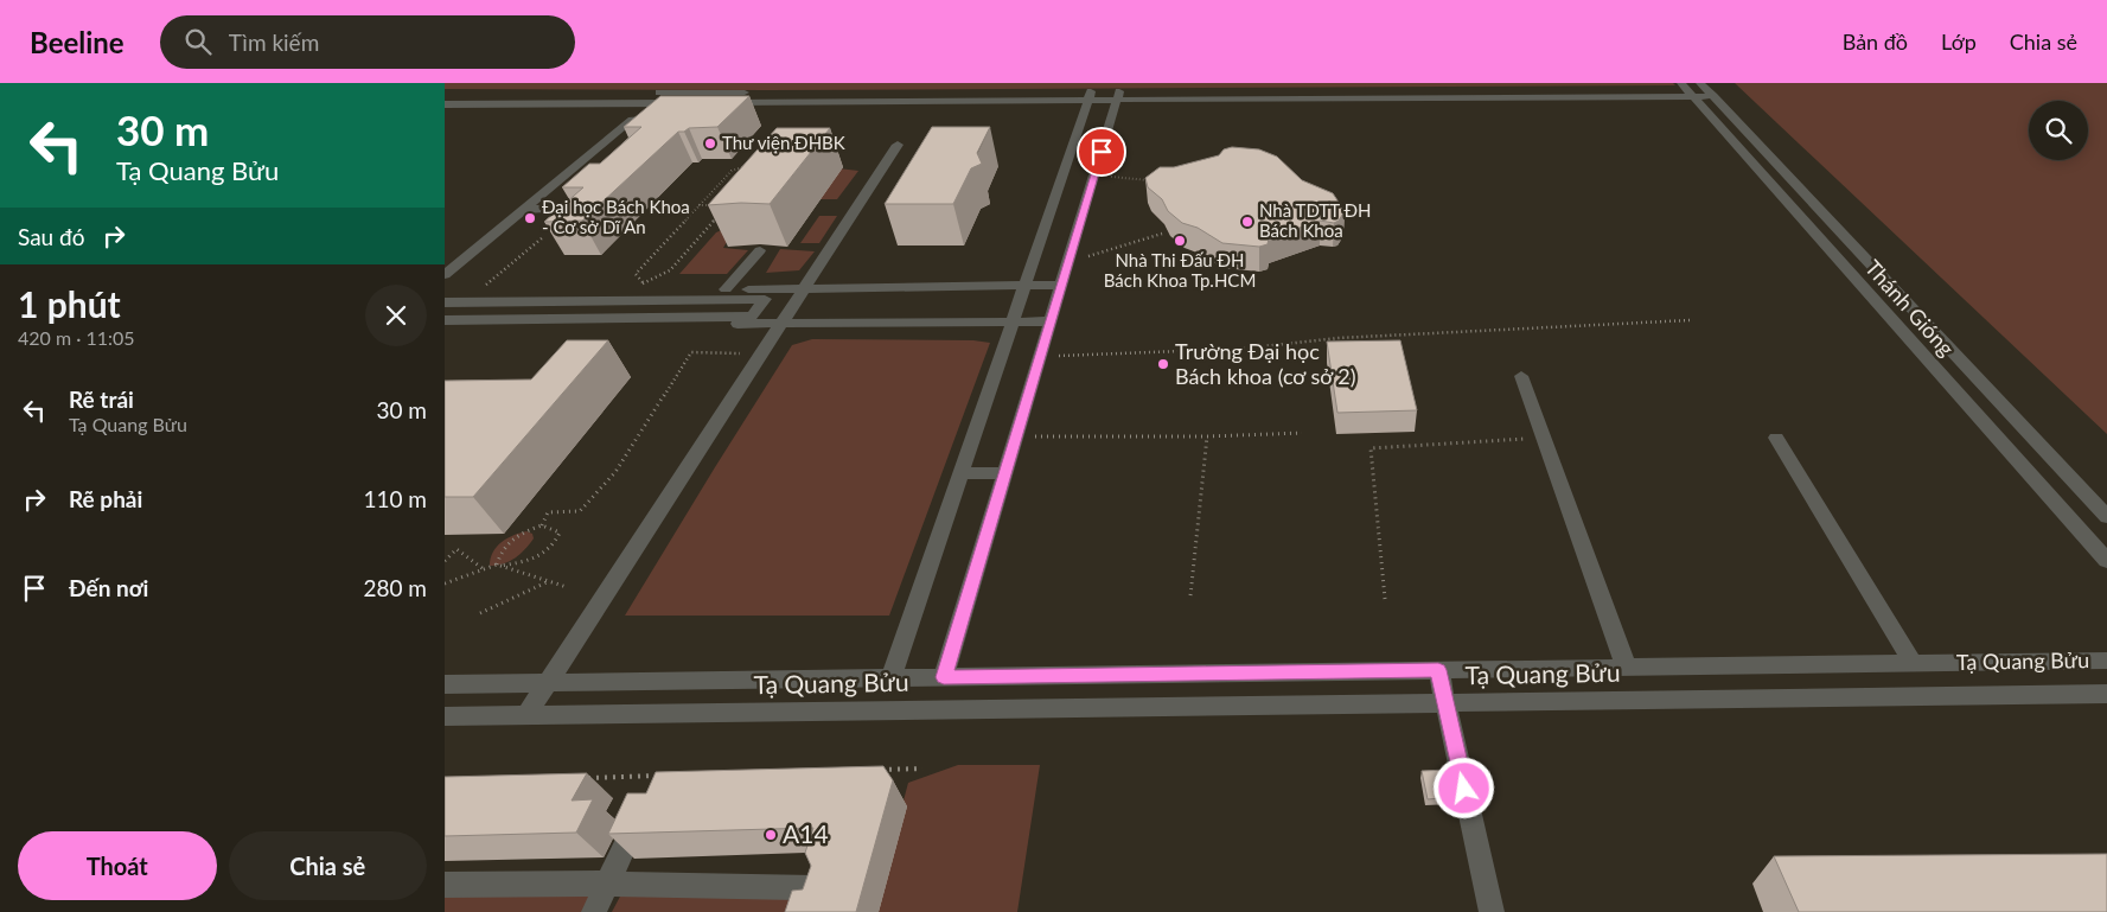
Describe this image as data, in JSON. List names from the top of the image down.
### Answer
{
  "streets": {
    "street": ["Thánh Gióng", "Tạ Quang Bửu"]
  },
  "places": [
    "Thư viện ĐHBK",
    "Đại học Bách Khoa - Cơ sở Dĩ An",
    "Nhà TDTT ĐH Bách Khoa",
    "Nhà Thi Đấu ĐH Bách Khoa Tp.HCM",
    "Trường Đại học Bách khoa (cơ sở 2)",
    "A14"
  ],
  "page": {
    "header": "Beeline",
    "search": "Tìm kiếm",
    "nav": ["Bản đồ", "Lớp", "Chia sẻ"],
    "turn": ["30 m", "Tạ Quang Bửu"],
    "then": "Sau đó",
    "heading": ["1 phút", "420 m · 11:05"],
    "list": [
      {
        "name": "Rẽ trái",
        "note": "Tạ Quang Bửu",
        "value": "30 m"
      },
      {
        "name": "Rẽ phải",
        "value": "110 m"
      },
      {
        "name": "Đến nơi",
        "value": "280 m"
      }
    ],
    "buttons": ["Thoát", "Chia sẻ"]
  }
}
